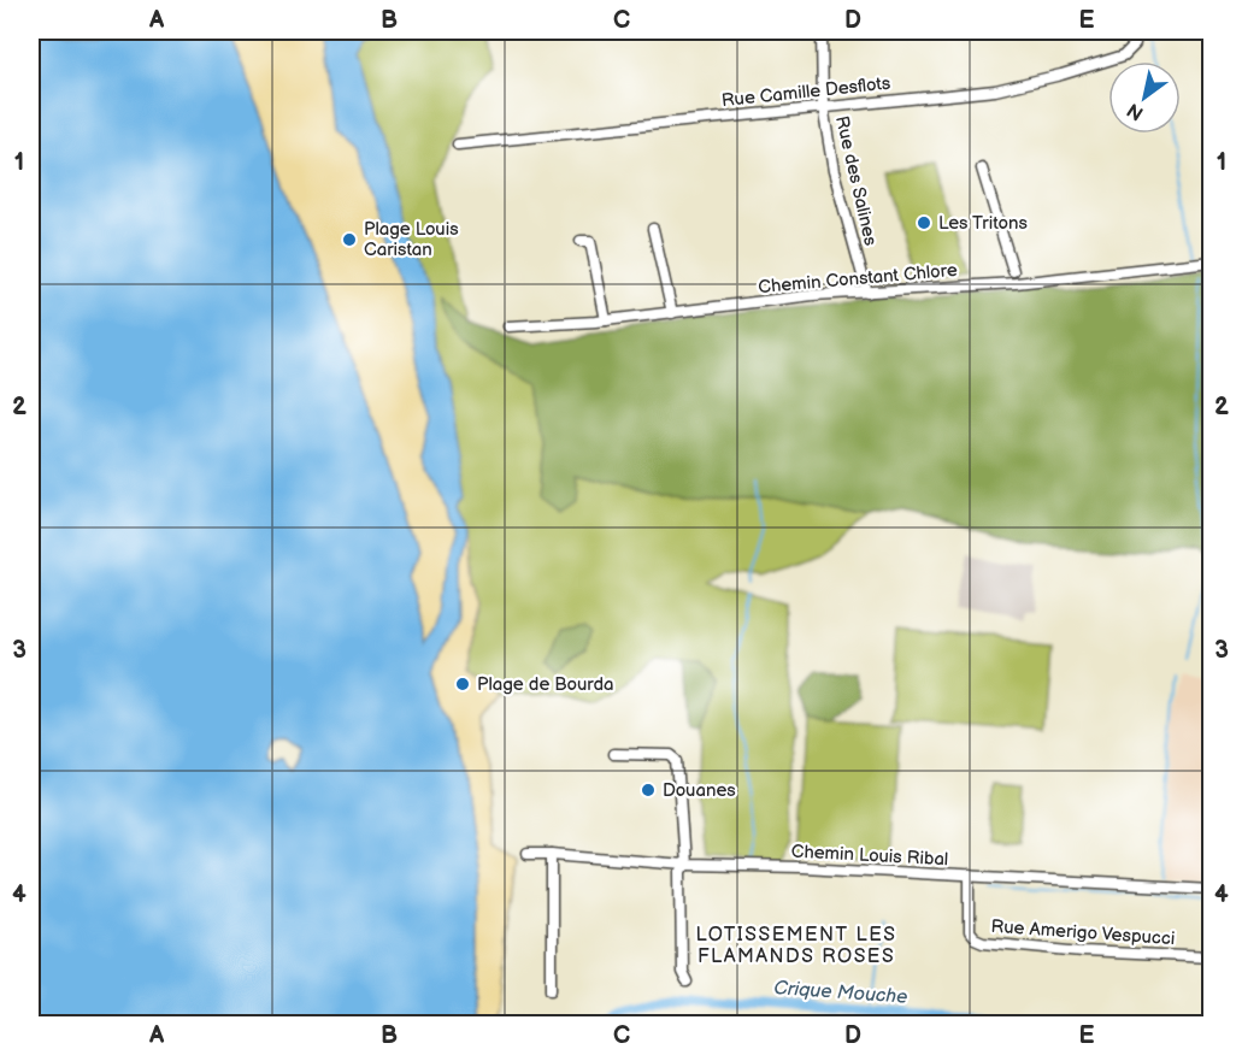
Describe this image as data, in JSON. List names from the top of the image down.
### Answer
{
  "streets": {
    "street": [
      "Rue Camille Desflots",
      "Rue des Salines",
      "Chemin Constant Chlore",
      "Chemin Louis Ribal",
      "Rue Amerigo Vespucci"
    ]
  },
  "crossings": [
    ["Rue Camille Desflots", "Rue des Salines"],
    ["Rue des Salines", "Chemin Constant Chlore"],
    ["Chemin Louis Ribal", "Rue Amerigo Vespucci"]
  ],
  "districts": ["LOTISSEMENT LES FLAMANDS ROSES"],
  "water": ["Crique Mouche"],
  "places": [
    "Les Tritons",
    "Plage Louis Caristan",
    "Plage de Bourda",
    "Douanes"
  ],
  "north": "bottom left",
  "grid": {
    "columns": [
      "A",
      "B",
      "C",
      "D",
      "E"
    ],
    "rows": [
      "1",
      "2",
      "3",
      "4"
    ]
  }
}
